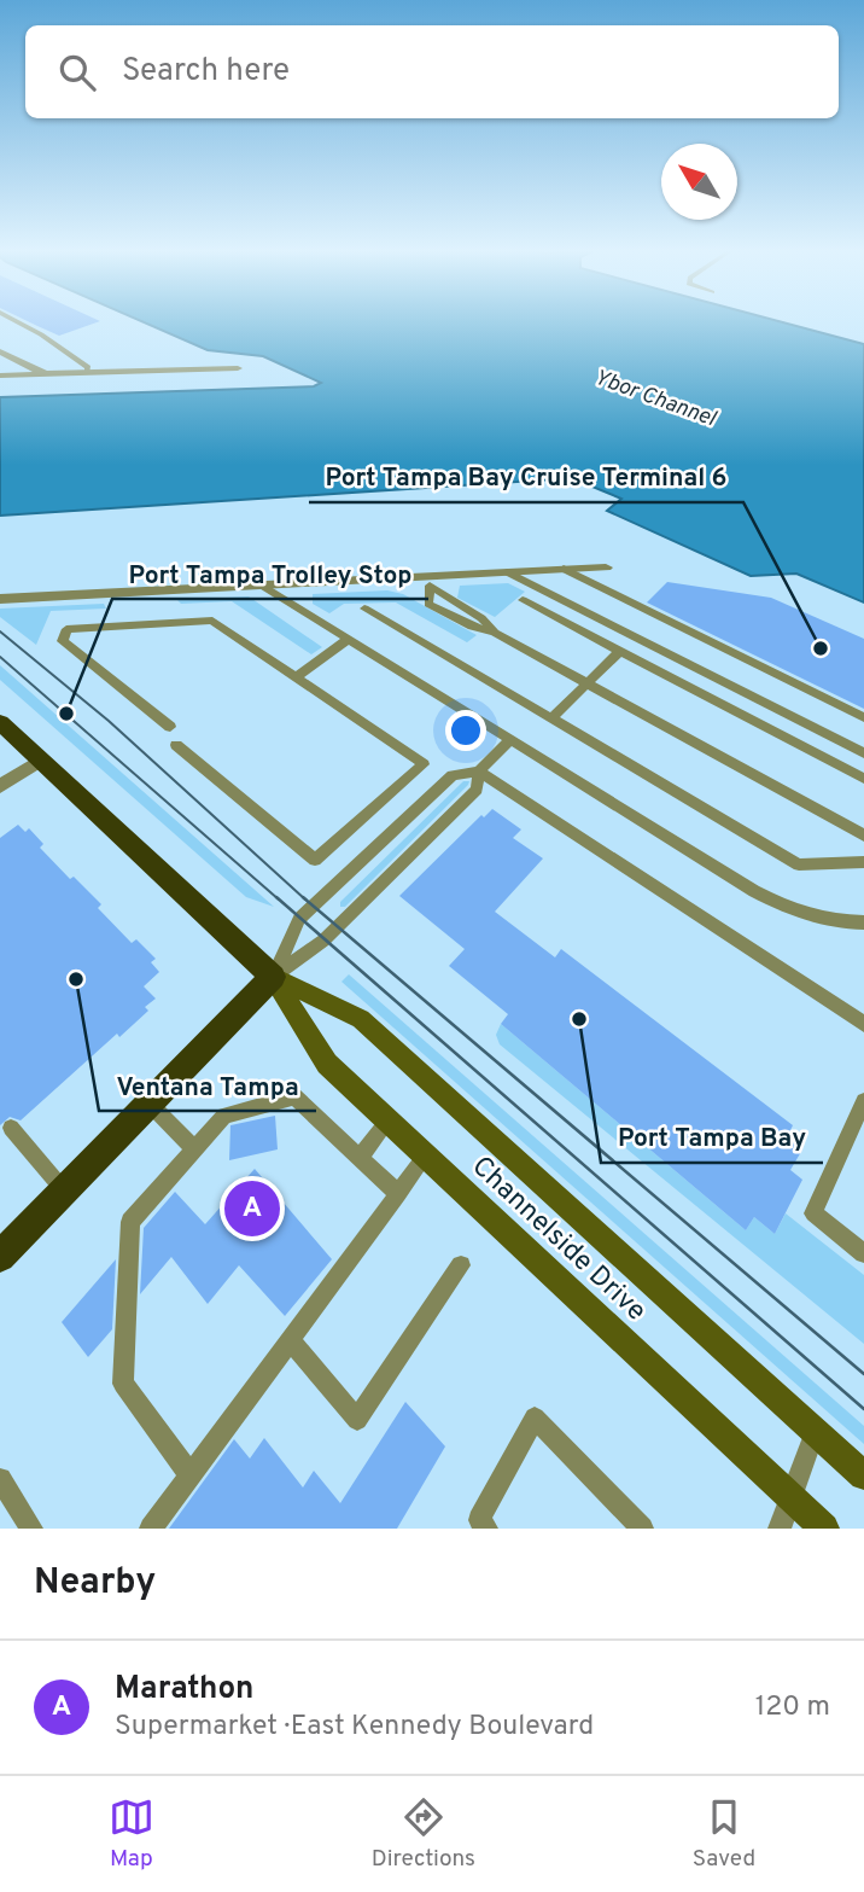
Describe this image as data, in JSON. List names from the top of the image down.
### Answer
{
  "streets": {
    "main road": ["Channelside Drive"]
  },
  "water": ["Ybor Channel"],
  "places": [
    "Port Tampa Bay Cruise Terminal 6",
    "Port Tampa Trolley Stop",
    "Ventana Tampa",
    "Port Tampa Bay"
  ],
  "north": "top left",
  "page": {
    "search": "Search here",
    "pins": "A",
    "heading": "Nearby",
    "list": [
      {
        "mark": "A",
        "name": "Marathon",
        "note": "Supermarket · East Kennedy Boulevard",
        "value": "120 m"
      }
    ],
    "nav": ["Map", "Directions", "Saved"]
  }
}
